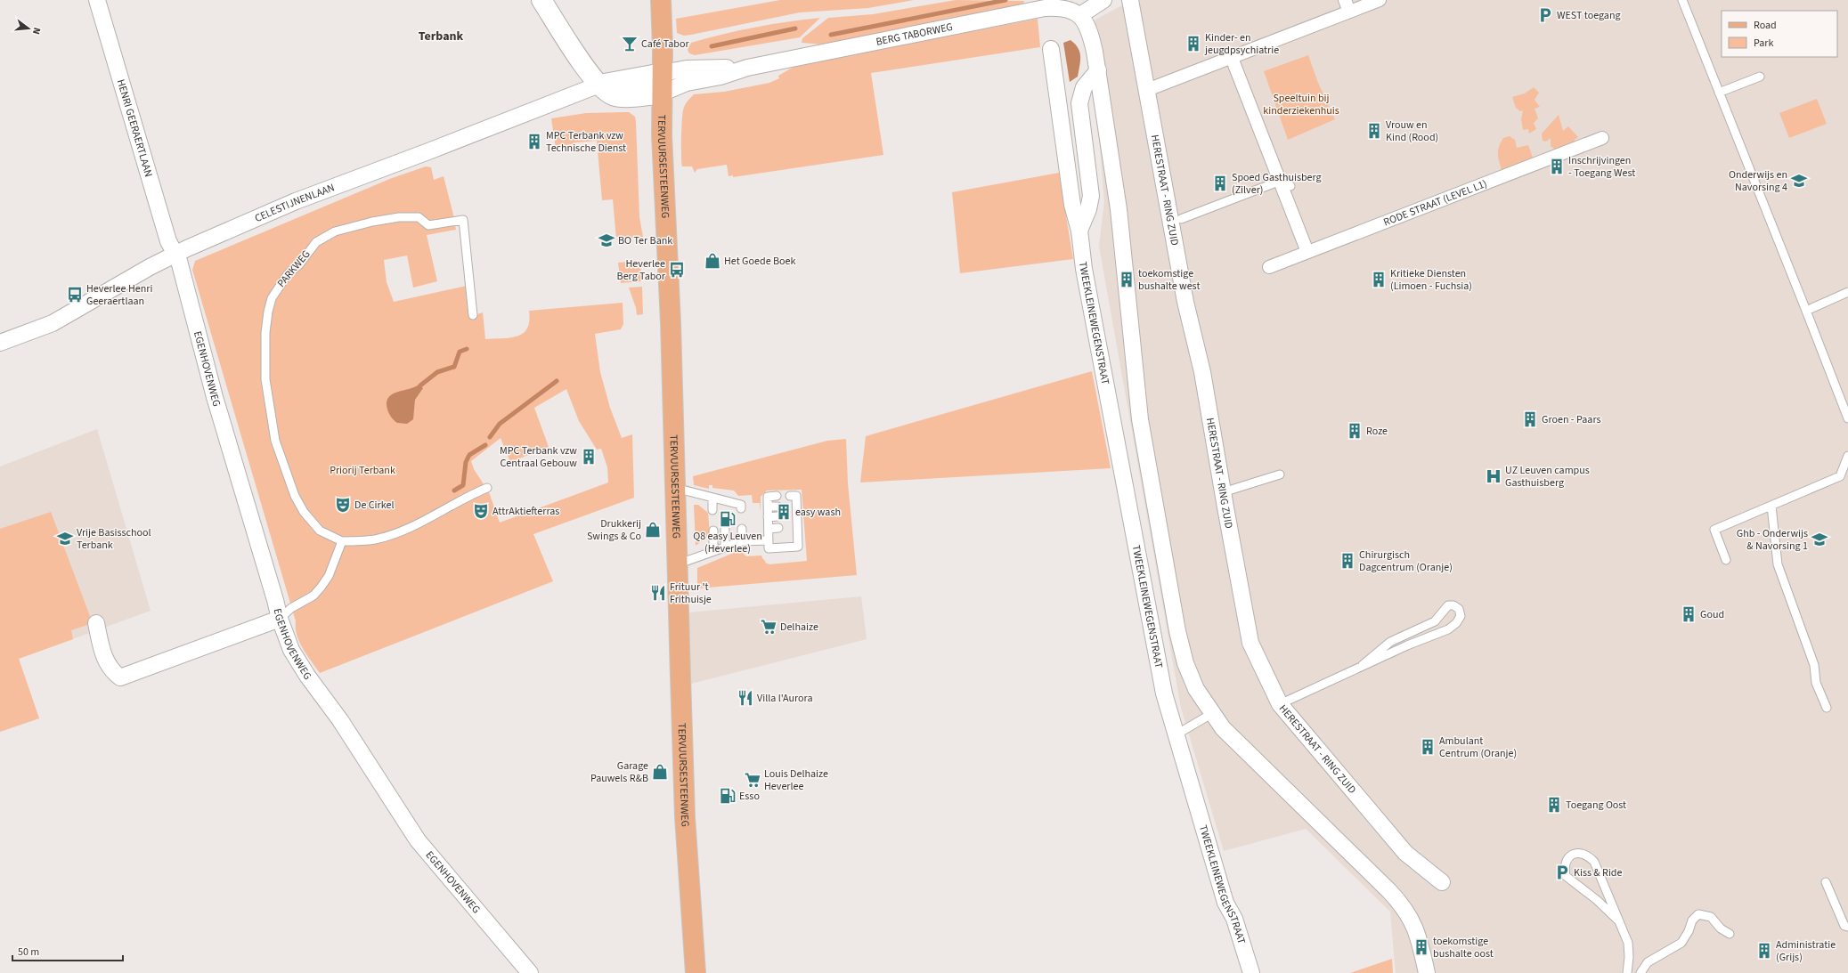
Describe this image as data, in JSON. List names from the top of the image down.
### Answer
{
  "streets": {
    "main road": ["TERVUURSESTEENWEG"],
    "street": [
      "BERG TABORWEG",
      "HENRI GEERAERTLAAN",
      "HERESTRAAT - RING ZUID",
      "CELESTIJNENLAAN",
      "RODE STRAAT (LEVEL L1)",
      "TWEEKLEINEWEGENSTRAAT",
      "EGENHOVENWEG"
    ],
    "lane": ["PARKWEG"]
  },
  "crossings": [
    ["BERG TABORWEG", "TERVUURSESTEENWEG"],
    ["HENRI GEERAERTLAAN", "CELESTIJNENLAAN"],
    ["HENRI GEERAERTLAAN", "EGENHOVENWEG"],
    ["CELESTIJNENLAAN", "EGENHOVENWEG"]
  ],
  "districts": ["Terbank"],
  "parks": ["Speeltuin bij kinderziekenhuis", "Priorij Terbank"],
  "places": {
    "parking": ["WEST toegang", "Kiss & Ride"],
    "bar": ["Café Tabor"],
    "building": [
      "Kinder- en jeugdpsychiatrie",
      "Vrouw en Kind (Rood)",
      "MPC Terbank vzw Technische Dienst",
      "Inschrijvingen - Toegang West",
      "Spoed Gasthuisberg (Zilver)",
      "toekomstige bushalte west",
      "Kritieke Diensten (Limoen - Fuchsia)",
      "Groen - Paars",
      "Roze",
      "MPC Terbank vzw Centraal Gebouw",
      "easy wash",
      "Chirurgisch Dagcentrum (Oranje)",
      "Goud",
      "Ambulant Centrum (Oranje)",
      "Toegang Oost",
      "toekomstige bushalte oost",
      "Administratie (Grijs)"
    ],
    "school or university": [
      "Onderwijs en Navorsing 4",
      "BO Ter Bank",
      "Vrije Basisschool Terbank",
      "Ghb - Onderwijs & Navorsing 1"
    ],
    "shop": ["Het Goede Boek", "Drukkerij Swings & Co", "Garage Pauwels R&B"],
    "bus stop": ["Heverlee Berg Tabor", "Heverlee Henri Geeraertlaan"],
    "hospital": ["UZ Leuven campus Gasthuisberg"],
    "theatre": ["De Cirkel", "AttrAktiefterras"],
    "fuel station": ["Q8 easy Leuven (Heverlee)", "Esso"],
    "restaurant": ["Frituur 't Frithuisje", "Villa l'Aurora"],
    "supermarket": ["Delhaize", "Louis Delhaize Heverlee"]
  },
  "legend": ["Road", "Park"],
  "scale_bar": "50 m",
  "north": "right"
}
